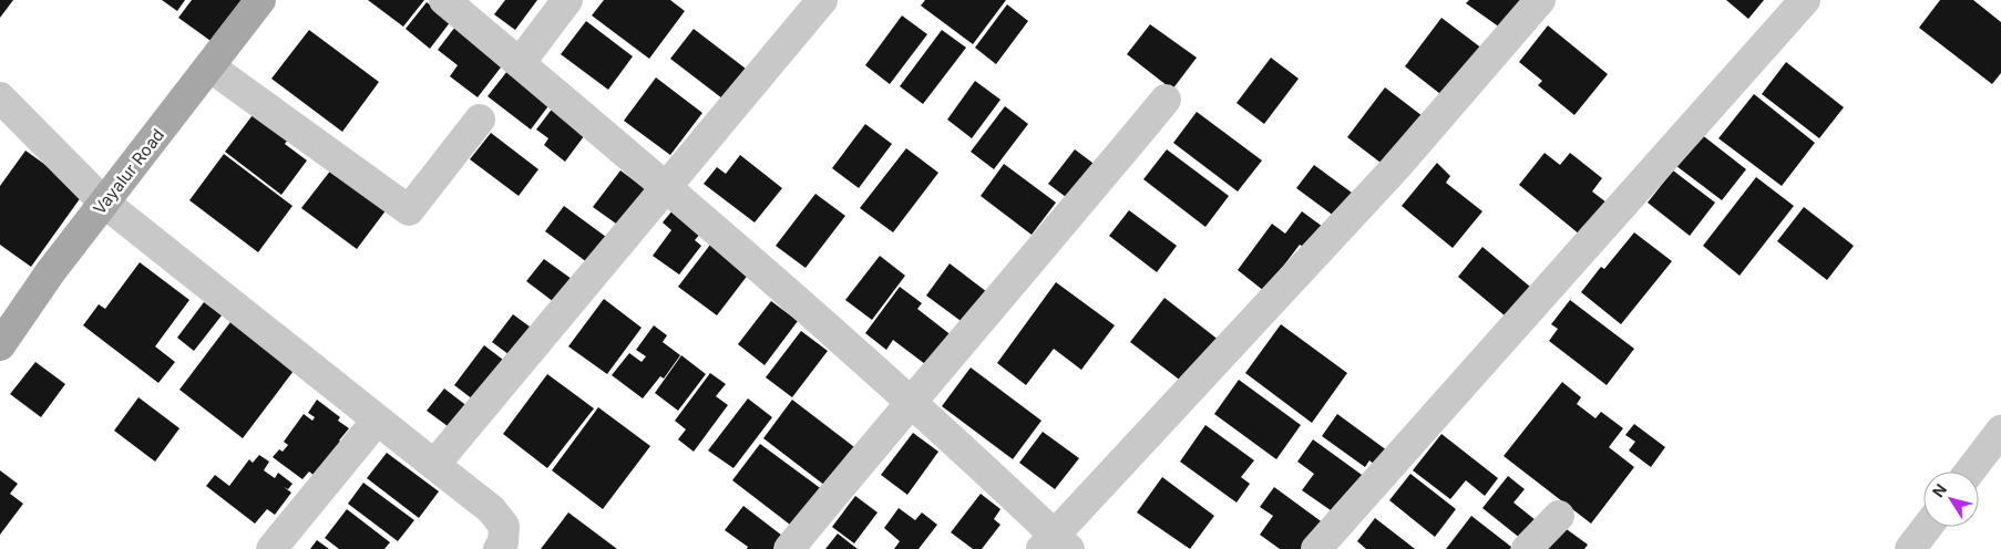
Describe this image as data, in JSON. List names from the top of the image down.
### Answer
{
  "streets": {
    "main road": ["Vayalur Road"]
  },
  "north": "top left"
}
